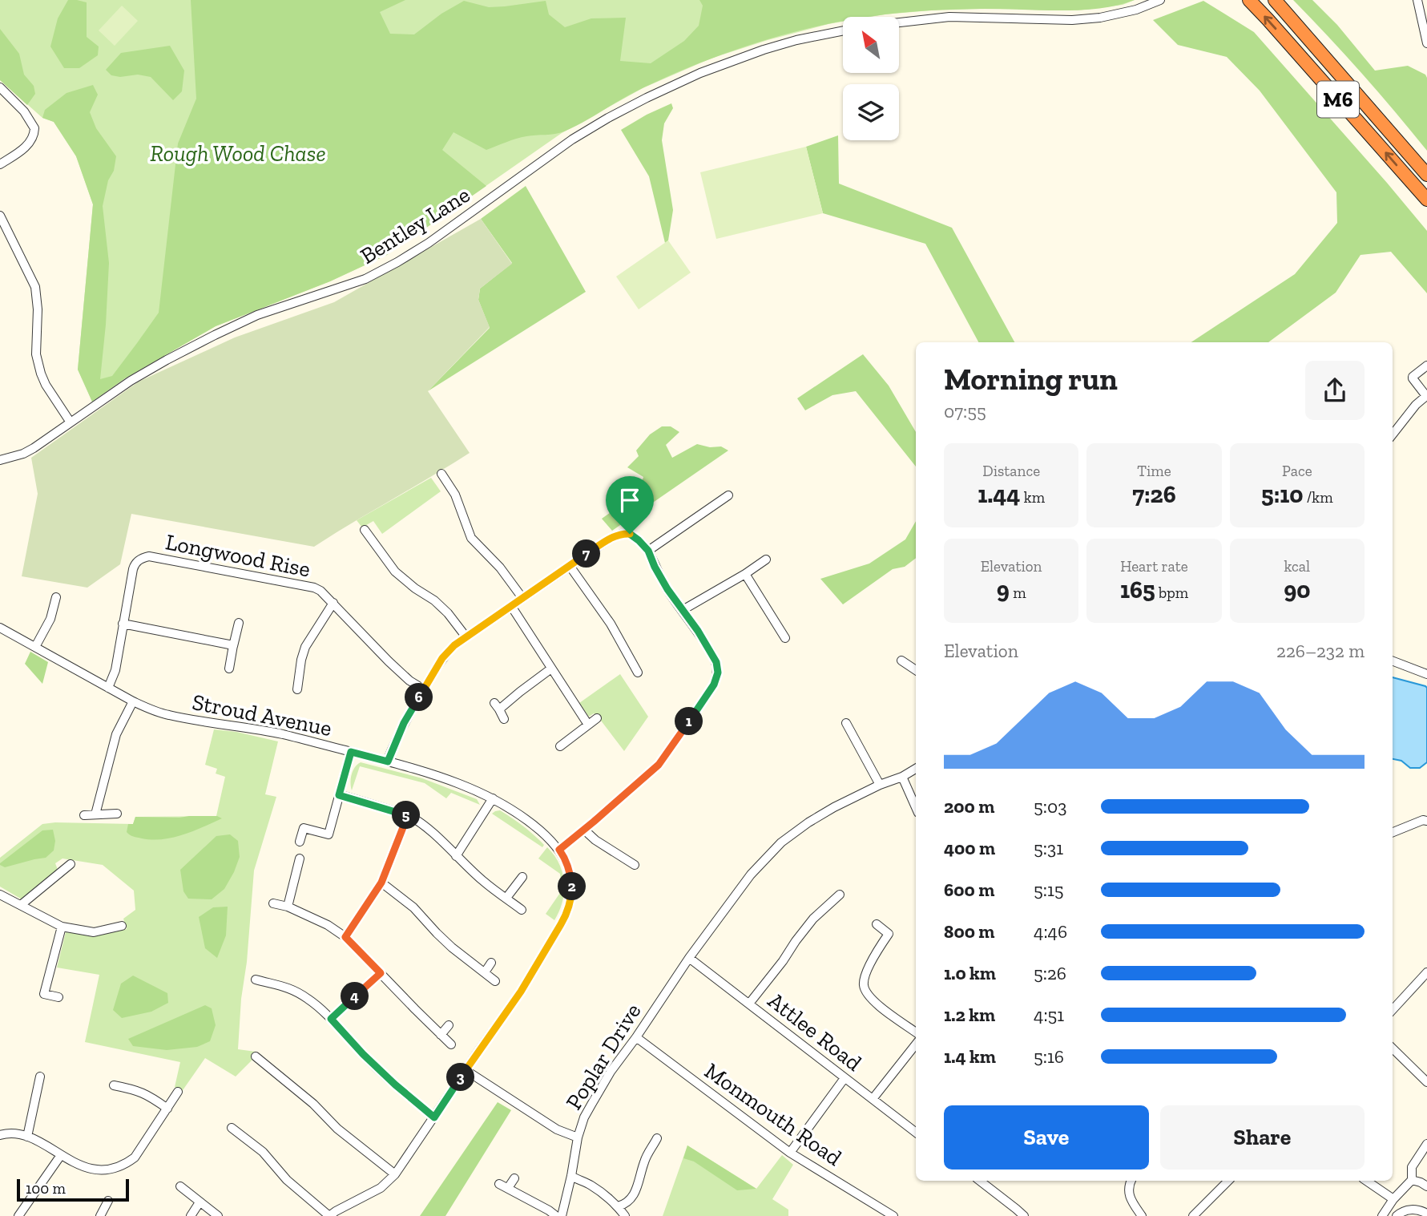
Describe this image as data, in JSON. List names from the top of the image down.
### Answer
{
  "streets": {
    "highway": ["M6"],
    "street": [
      "Bentley Lane",
      "Longwood Rise",
      "Stroud Avenue",
      "Attlee Road",
      "Poplar Drive",
      "Monmouth Road"
    ]
  },
  "crossings": [
    ["Longwood Rise", "Stroud Avenue"],
    ["Attlee Road", "Poplar Drive"],
    ["Poplar Drive", "Monmouth Road"]
  ],
  "parks": ["Rough Wood Chase"],
  "scale_bar": "100 m",
  "north": "top left",
  "page": {
    "heading": ["Morning run", "07:55"],
    "stats": [
      ["Distance", "1.44 km"],
      ["Time", "7:26"],
      ["Pace", "5:10 /km"],
      ["Elevation", "9 m"],
      ["Heart rate", "165 bpm"],
      ["kcal", "90"]
    ],
    "pins": [
      "7",
      "6",
      "1",
      "5",
      "2",
      "4",
      "3"
    ],
    "chart": ["Elevation", "226–232 m"],
    "list": [
      {
        "name": "200 m",
        "note": "5:03"
      },
      {
        "name": "400 m",
        "note": "5:31"
      },
      {
        "name": "600 m",
        "note": "5:15"
      },
      {
        "name": "800 m",
        "note": "4:46"
      },
      {
        "name": "1.0 km",
        "note": "5:26"
      },
      {
        "name": "1.2 km",
        "note": "4:51"
      },
      {
        "name": "1.4 km",
        "note": "5:16"
      }
    ],
    "buttons": ["Save", "Share"],
    "scale": "100 m"
  }
}
